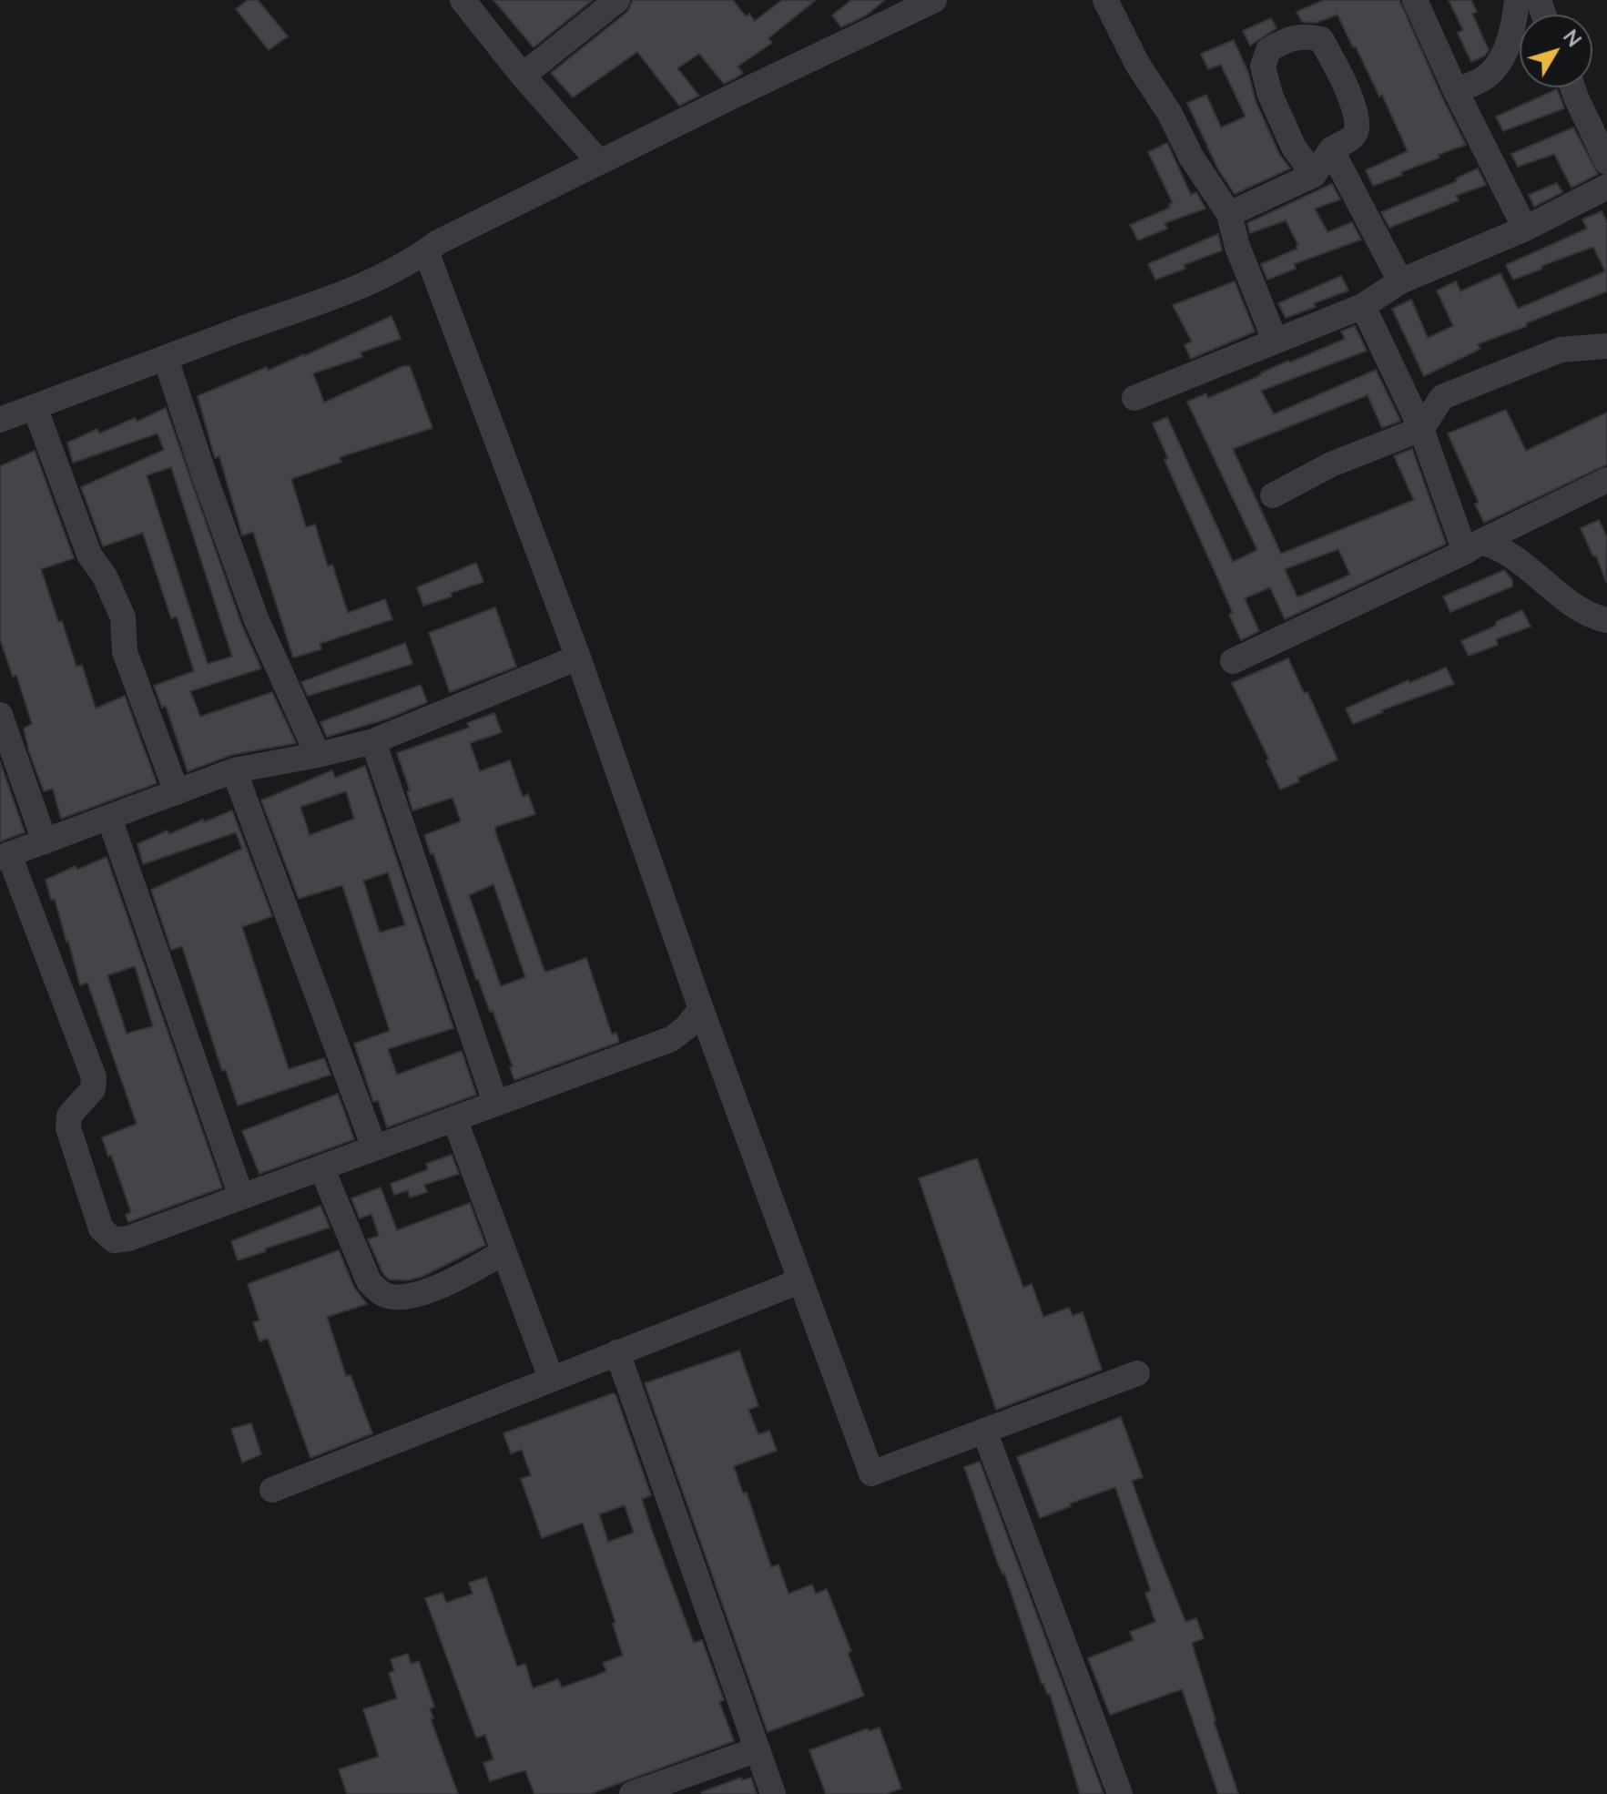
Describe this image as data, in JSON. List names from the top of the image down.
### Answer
{
  "north": "top right"
}
